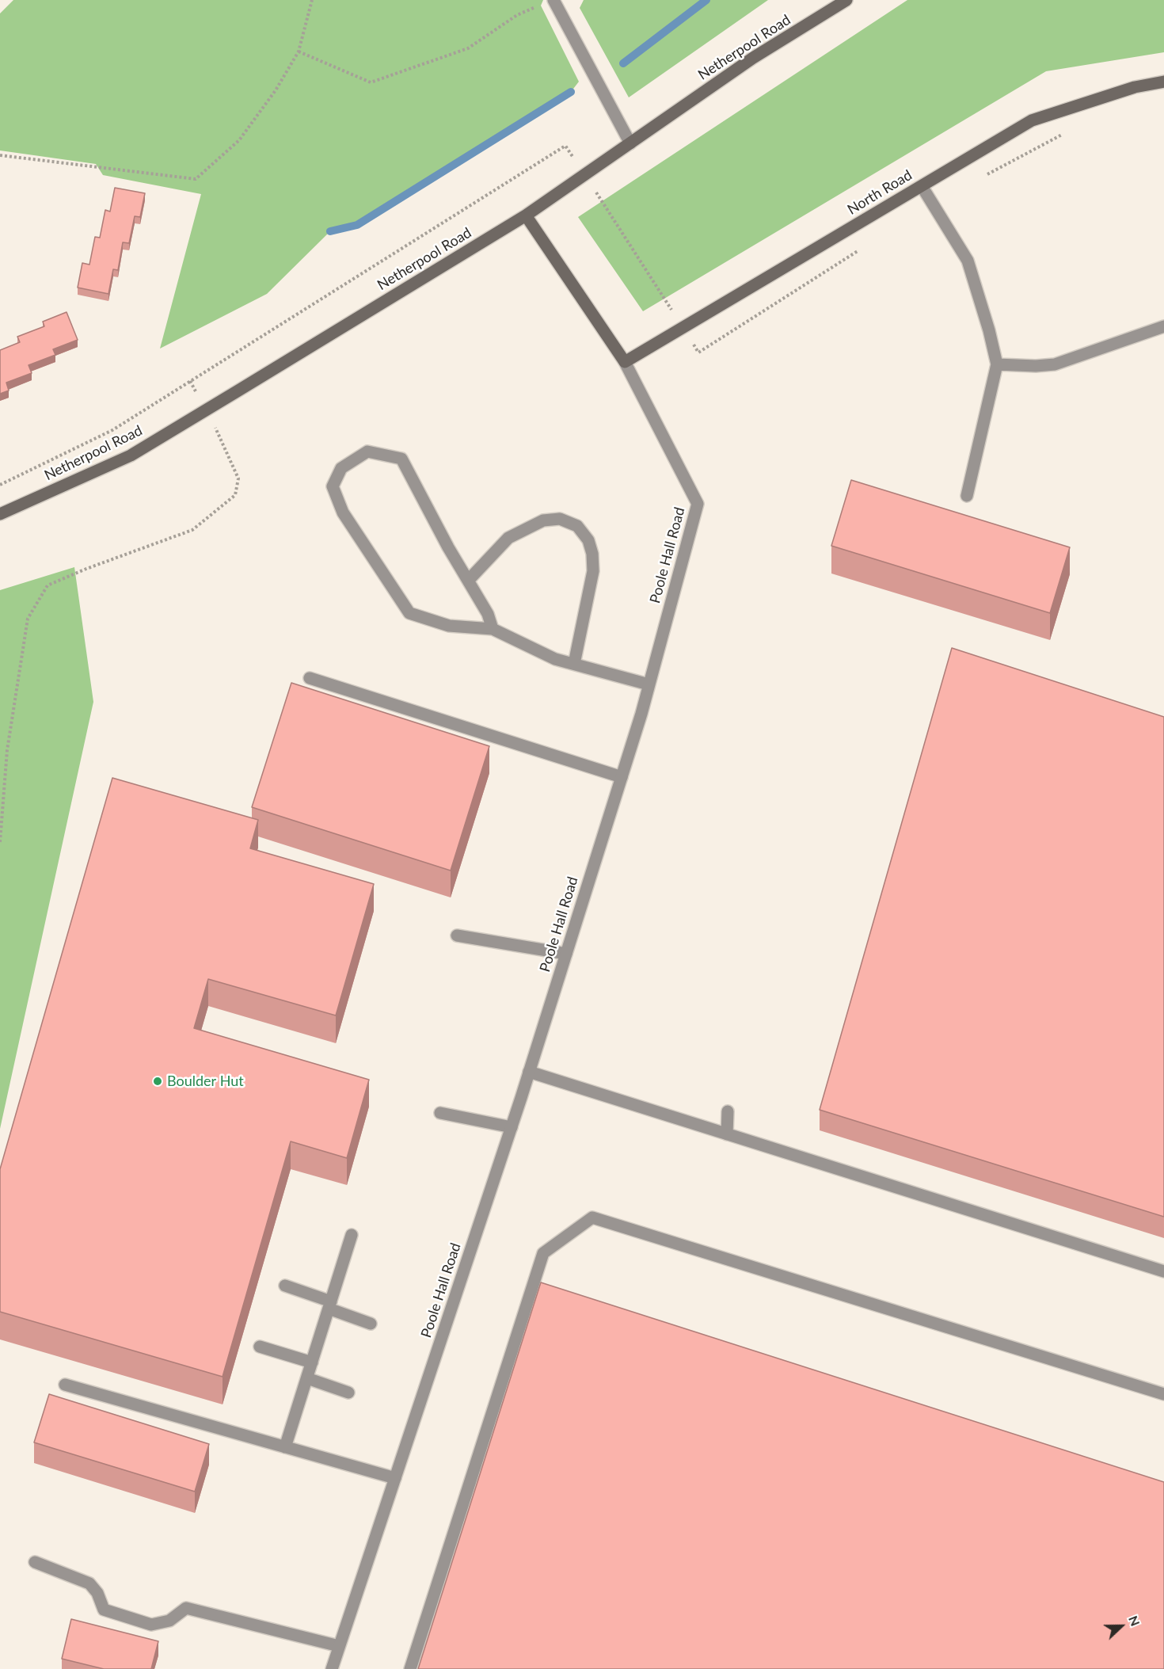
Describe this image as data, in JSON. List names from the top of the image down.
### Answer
{
  "streets": {
    "main road": ["Netherpool Road", "North Road", "Poole Hall Road"]
  },
  "crossings": [
    ["Netherpool Road", "Poole Hall Road"],
    ["North Road", "Poole Hall Road"]
  ],
  "places": ["Boulder Hut"],
  "north": "right"
}
